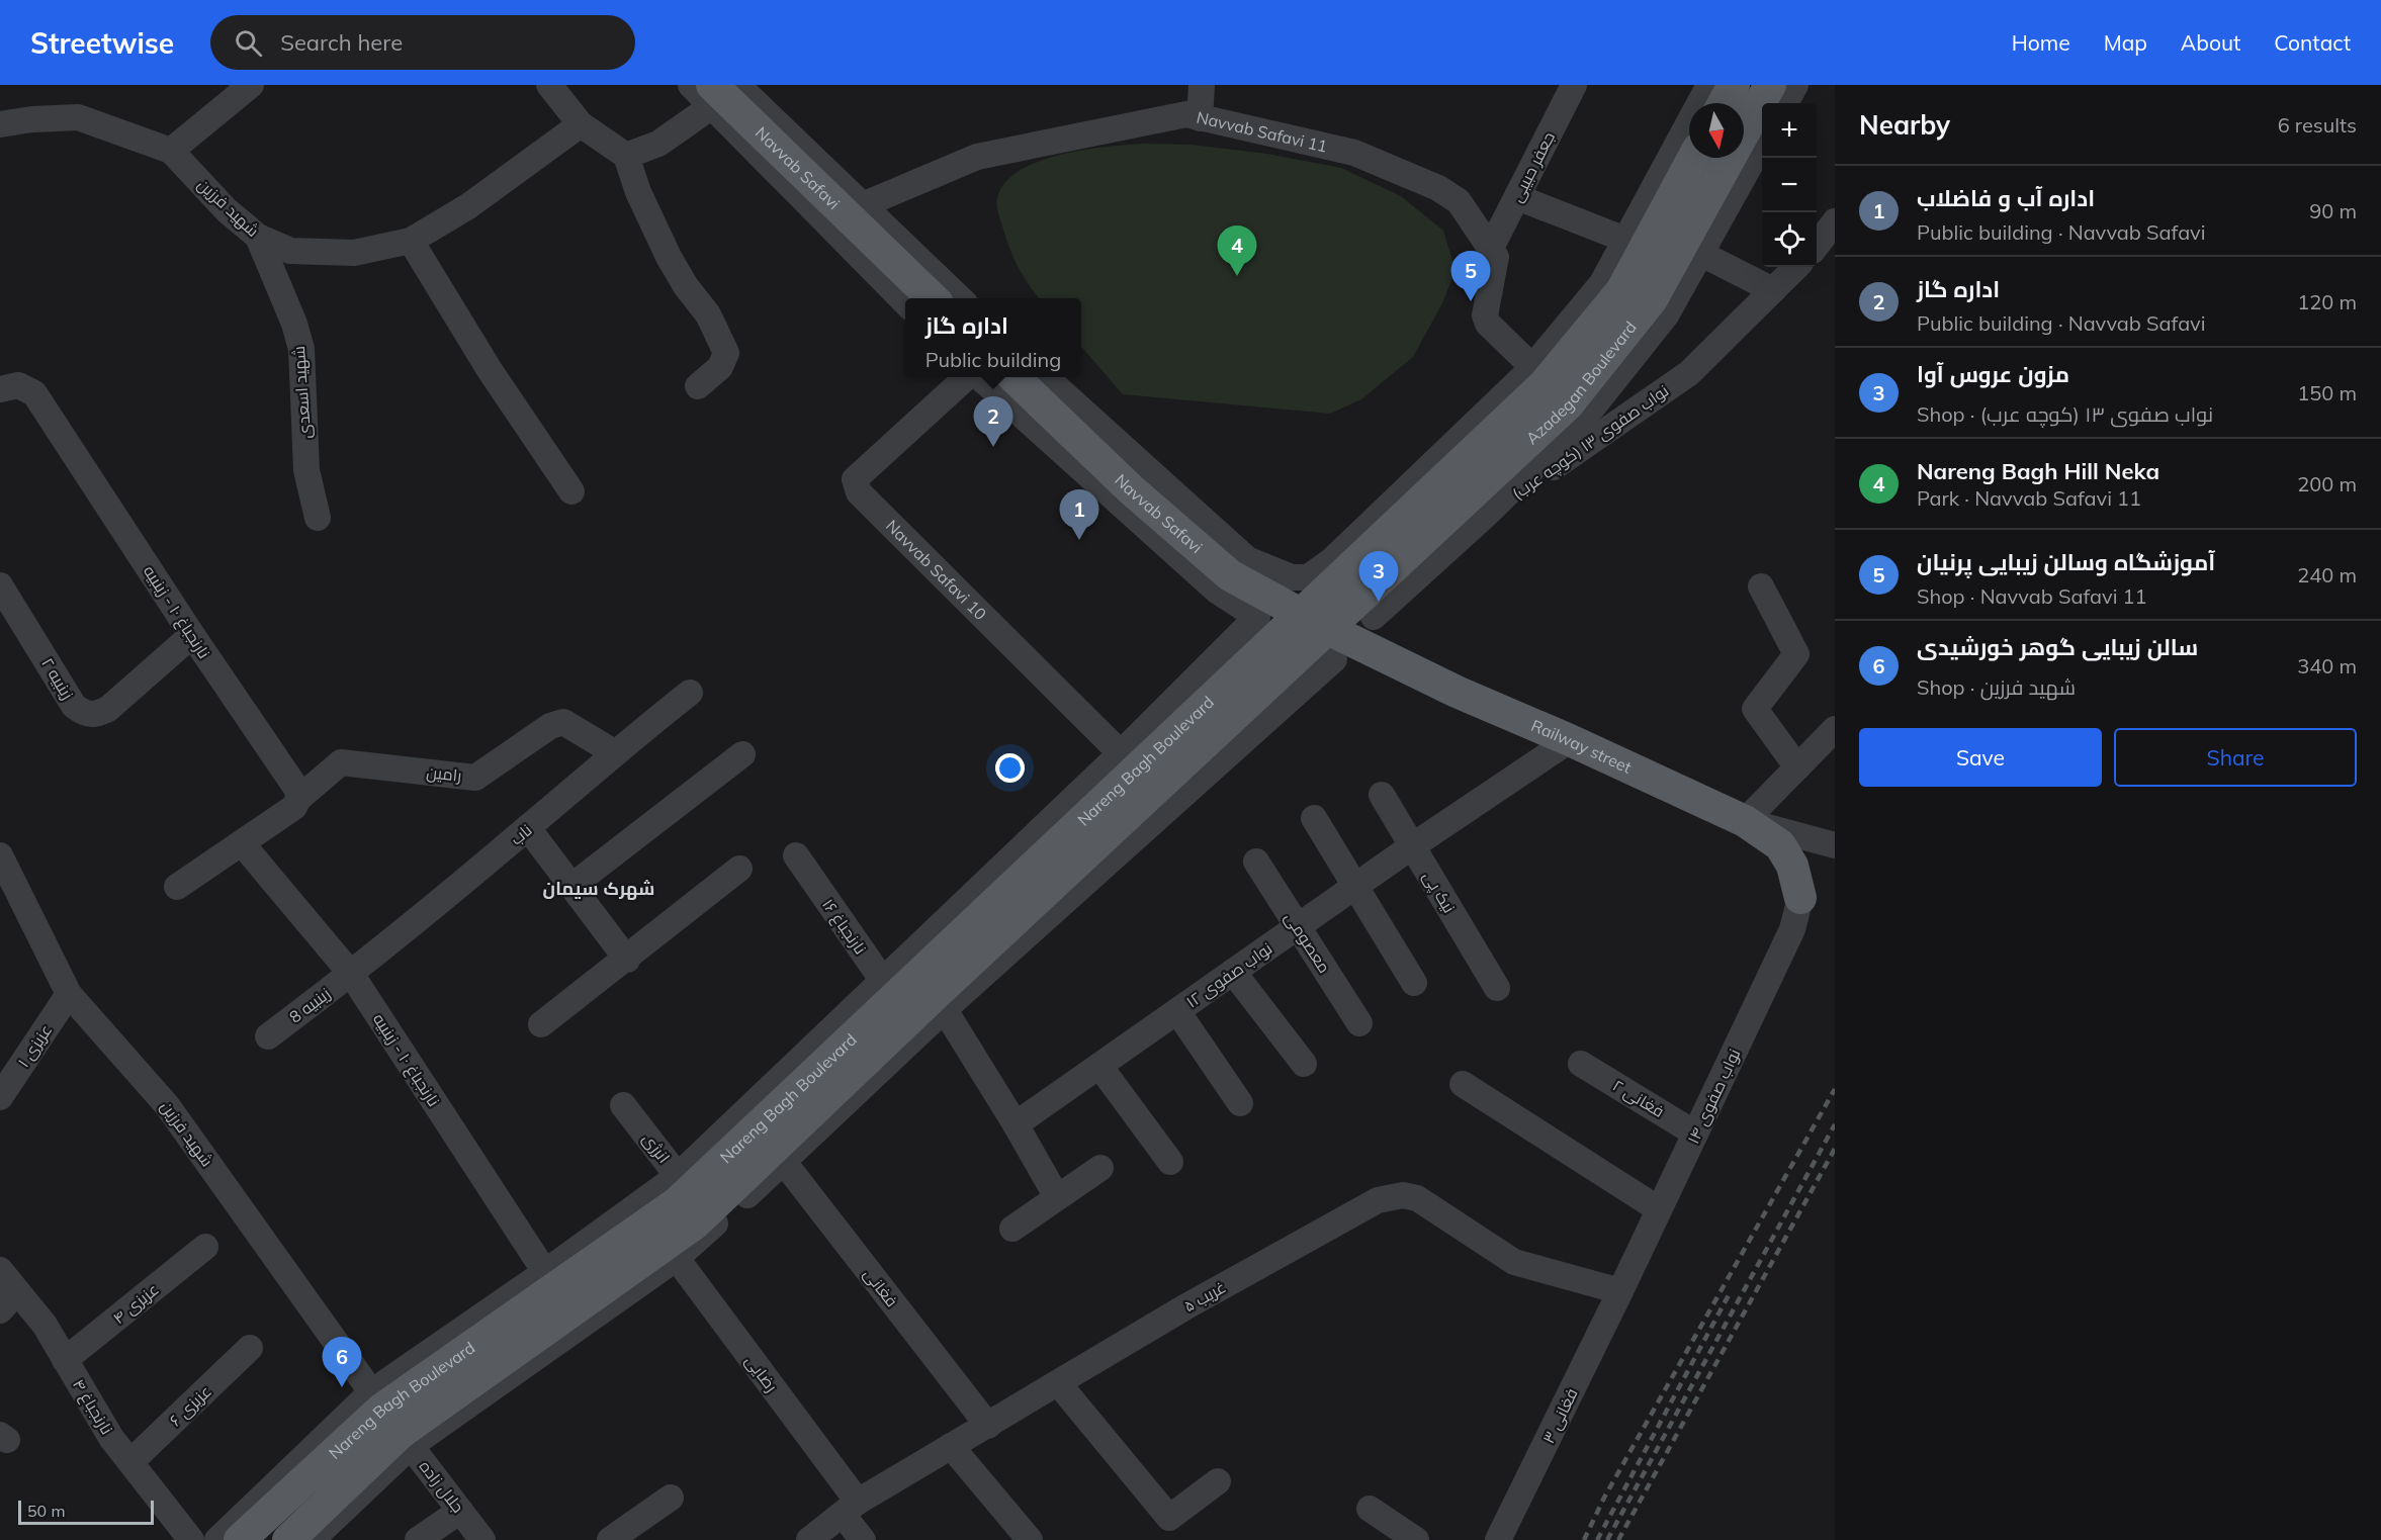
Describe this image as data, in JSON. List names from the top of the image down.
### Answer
{
  "streets": {
    "main road": [
      "Navvab Safavi",
      "Azadegan Boulevard",
      "Railway street",
      "Nareng Bagh Boulevard"
    ],
    "street": [
      "Navvab Safavi 11",
      "جعفر حبیبی",
      "شهید فرزین",
      "شهید اسعدی",
      "نواب صفوی ۱۳ (کوچه عرب)",
      "Navvab Safavi 10",
      "نارنجباغ ۱۰ - زینبیه",
      "زینبیه ۲",
      "رامین",
      "ناب",
      "نیک پی",
      "نارنجباغ ۱۶",
      "معصومی",
      "نواب صفوی ۱۲",
      "زینبیه 8",
      "عزیزی ۱",
      "نواب صفوی ۱۴",
      "فغانی ۲",
      "انرژی",
      "فغانی",
      "غریب ۵",
      "عزیزی ۴",
      "رضایی",
      "عزیزی ۶",
      "نارنجباغ ۴",
      "فغانی ۳",
      "جلال زاده"
    ]
  },
  "crossings": [
    ["Navvab Safavi 11", "جعفر حبیبی"],
    ["Navvab Safavi 11", "Navvab Safavi"],
    ["Navvab Safavi", "Azadegan Boulevard"],
    ["Navvab Safavi", "Railway street"],
    ["Navvab Safavi", "Nareng Bagh Boulevard"],
    ["شهید فرزین", "شهید اسعدی"],
    ["شهید فرزین", "Nareng Bagh Boulevard"],
    ["شهید فرزین", "عزیزی ۱"],
    ["شهید فرزین", "جلال زاده"],
    ["Azadegan Boulevard", "نواب صفوی ۱۳ (کوچه عرب)"],
    ["Azadegan Boulevard", "Railway street"],
    ["Azadegan Boulevard", "Nareng Bagh Boulevard"],
    ["Navvab Safavi 10", "Nareng Bagh Boulevard"],
    ["نارنجباغ ۱۰ - زینبیه", "زینبیه ۲"],
    ["نارنجباغ ۱۰ - زینبیه", "Nareng Bagh Boulevard"],
    ["نارنجباغ ۱۰ - زینبیه", "رامین"],
    ["نارنجباغ ۱۰ - زینبیه", "ناب"],
    ["نارنجباغ ۱۰ - زینبیه", "زینبیه 8"],
    ["Railway street", "Nareng Bagh Boulevard"],
    ["Railway street", "نواب صفوی ۱۲"],
    ["Railway street", "نواب صفوی ۱۴"],
    ["Nareng Bagh Boulevard", "نارنجباغ ۱۶"],
    ["Nareng Bagh Boulevard", "انرژی"],
    ["Nareng Bagh Boulevard", "فغانی"],
    ["Nareng Bagh Boulevard", "رضایی"],
    ["Nareng Bagh Boulevard", "جلال زاده"],
    ["رامین", "ناب"],
    ["ناب", "زینبیه 8"],
    ["نیک پی", "نواب صفوی ۱۲"],
    ["معصومی", "نواب صفوی ۱۲"],
    ["نواب صفوی ۱۴", "فغانی ۲"],
    ["نواب صفوی ۱۴", "غریب ۵"],
    ["نواب صفوی ۱۴", "فغانی ۳"],
    ["فغانی", "غریب ۵"],
    ["غریب ۵", "رضایی"],
    ["غریب ۵", "فغانی ۳"],
    ["عزیزی ۴", "نارنجباغ ۴"],
    ["عزیزی ۶", "نارنجباغ ۴"]
  ],
  "districts": ["شهرک سیمان"],
  "scale_bar": "50 m",
  "north": "bottom",
  "page": {
    "header": "Streetwise",
    "search": "Search here",
    "nav": [
      "Home",
      "Map",
      "About",
      "Contact"
    ],
    "heading": ["Nearby", "6 results"],
    "map_buttons": ["+", "−"],
    "list": [
      {
        "mark": "1",
        "name": "اداره آب و فاضلاب",
        "note": "Public building · Navvab Safavi",
        "value": "90 m"
      },
      {
        "mark": "2",
        "name": "اداره گاز",
        "note": "Public building · Navvab Safavi",
        "value": "120 m"
      },
      {
        "mark": "3",
        "name": "مزون عروس آوا",
        "note": "Shop · نواب صفوی ۱۳ (کوچه عرب)",
        "value": "150 m"
      },
      {
        "mark": "4",
        "name": "Nareng Bagh Hill Neka",
        "note": "Park · Navvab Safavi 11",
        "value": "200 m"
      },
      {
        "mark": "5",
        "name": "آموزشگاه وسالن زیبایی پرنیان",
        "note": "Shop · Navvab Safavi 11",
        "value": "240 m"
      },
      {
        "mark": "6",
        "name": "سالن زیبایی گوهر خورشیدی",
        "note": "Shop · شهید فرزین",
        "value": "340 m"
      }
    ],
    "pins": [
      "4",
      "5",
      "2",
      "1",
      "3",
      "6"
    ],
    "popup": ["اداره گاز", "Public building"],
    "buttons": ["Save", "Share"],
    "scale": "50 m"
  }
}
